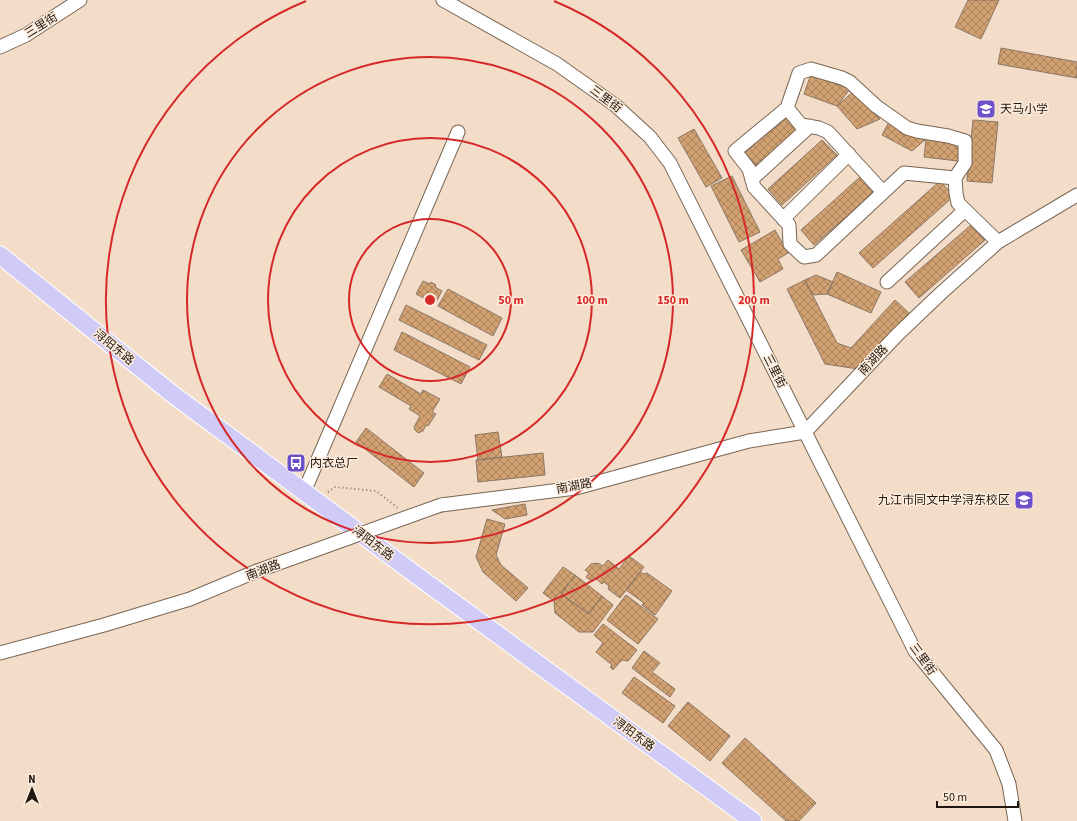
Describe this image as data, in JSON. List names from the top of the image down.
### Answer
{
  "streets": {
    "main road": ["浔阳东路"],
    "street": ["三里街", "南湖路"]
  },
  "crossings": [
    ["三里街", "南湖路"]
  ],
  "places": {
    "school or university": ["天马小学", "九江市同文中学浔东校区"],
    "bus stop": ["内衣总厂"]
  },
  "scale_bar": "50 m",
  "north": "top",
  "rings": [
    "50 m",
    "100 m",
    "150 m",
    "200 m"
  ]
}
